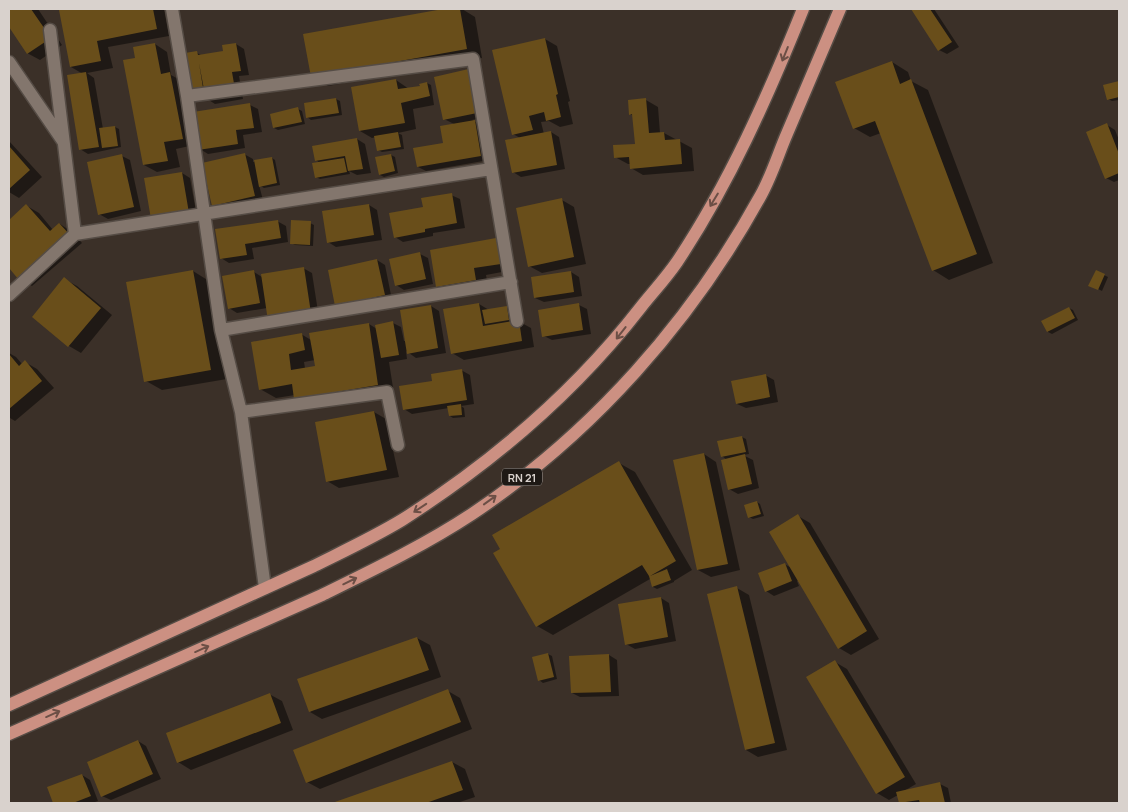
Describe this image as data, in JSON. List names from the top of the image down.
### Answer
{
  "streets": {
    "main road": ["RN 21"]
  }
}
